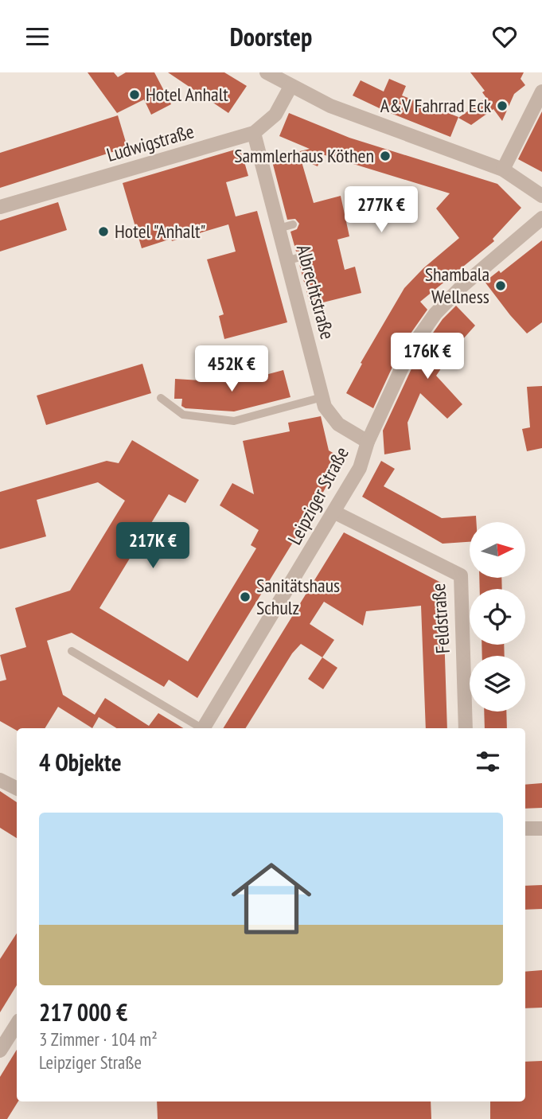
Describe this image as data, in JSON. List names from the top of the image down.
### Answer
{
  "streets": {
    "street": [
      "Ludwigstraße",
      "Albrechtstraße",
      "Leipziger Straße",
      "Feldstraße"
    ]
  },
  "crossings": [
    ["Ludwigstraße", "Albrechtstraße"],
    ["Albrechtstraße", "Leipziger Straße"],
    ["Leipziger Straße", "Feldstraße"]
  ],
  "places": [
    "Hotel Anhalt",
    "A&V Fahrrad Eck",
    "Sammlerhaus Köthen",
    "Hotel \"Anhalt\"",
    "Shambala Wellness",
    "Sanitätshaus Schulz"
  ],
  "north": "right",
  "page": {
    "header": "Doorstep",
    "price": [
      "277K €",
      "176K €",
      "452K €",
      "217K €"
    ],
    "heading": "4 Objekte",
    "list": [
      {
        "name": "217 000 €",
        "note": "3 Zimmer · 104 m² · Leipziger Straße"
      }
    ]
  }
}
